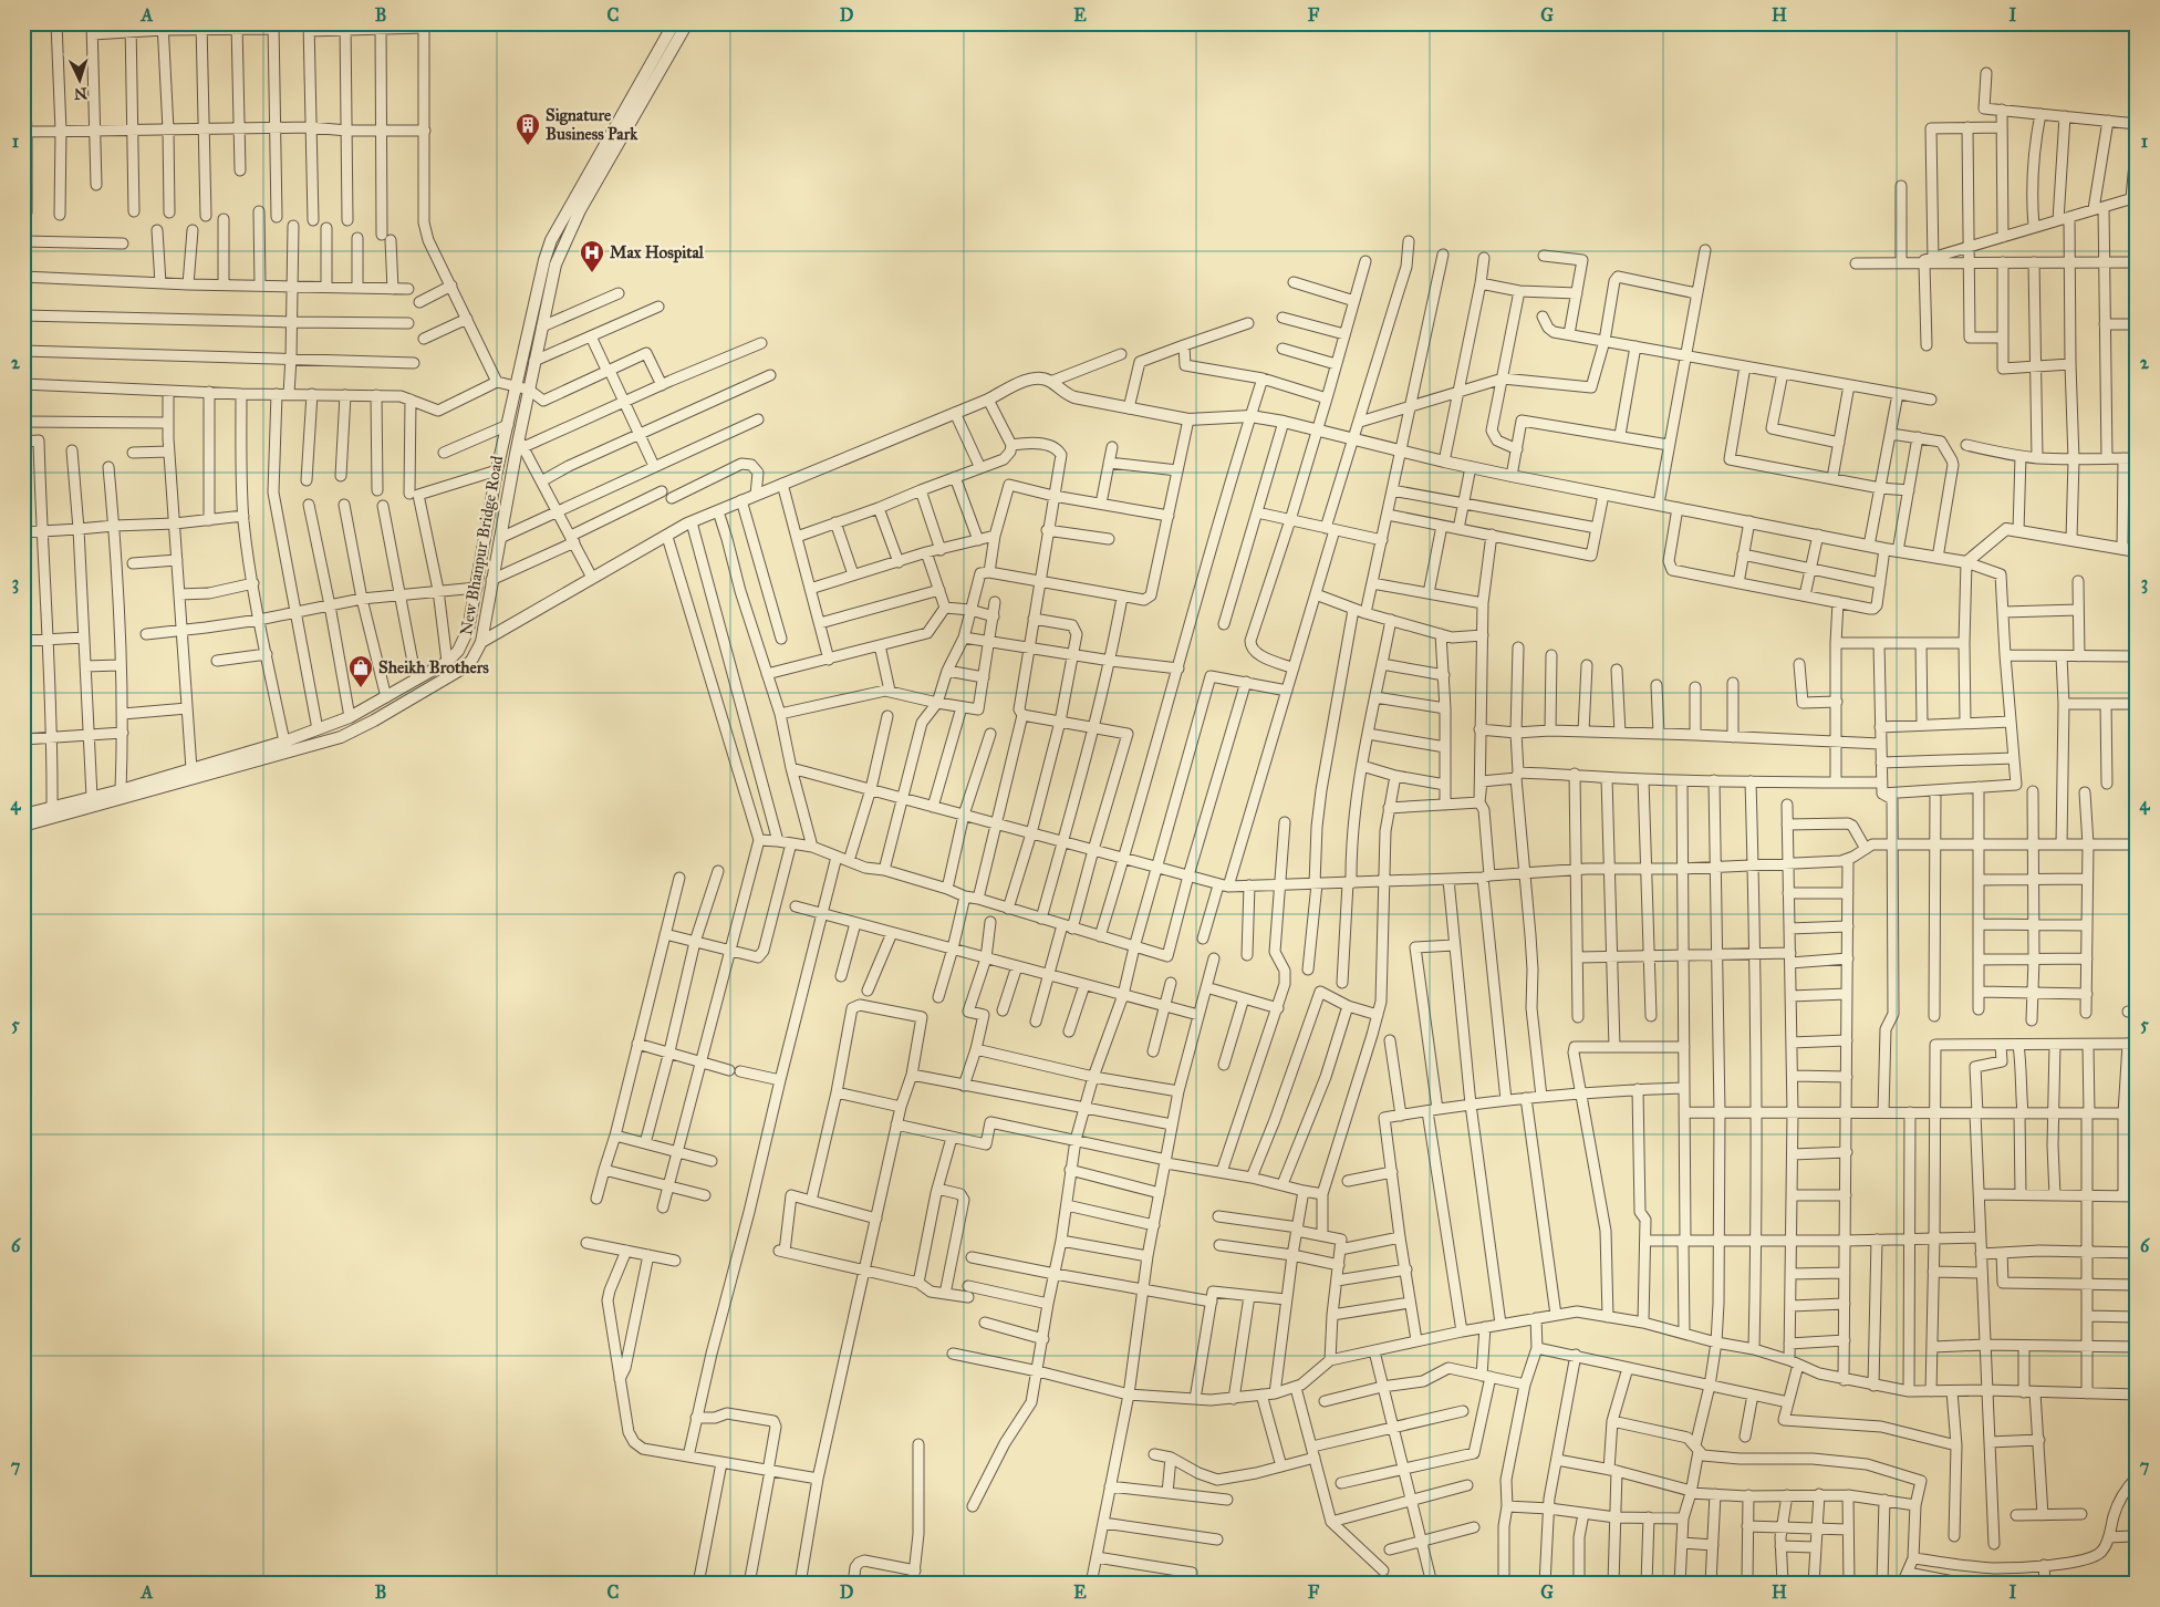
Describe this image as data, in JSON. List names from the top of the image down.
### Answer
{
  "streets": {
    "street": ["New Bhanpur Bridge Road"]
  },
  "places": {
    "building": ["Signature Business Park"],
    "hospital": ["Max Hospital"],
    "shop": ["Sheikh Brothers"]
  },
  "north": "bottom",
  "grid": {
    "columns": [
      "A",
      "B",
      "C",
      "D",
      "E",
      "F",
      "G",
      "H",
      "I"
    ],
    "rows": [
      "1",
      "2",
      "3",
      "4",
      "5",
      "6",
      "7"
    ]
  }
}
